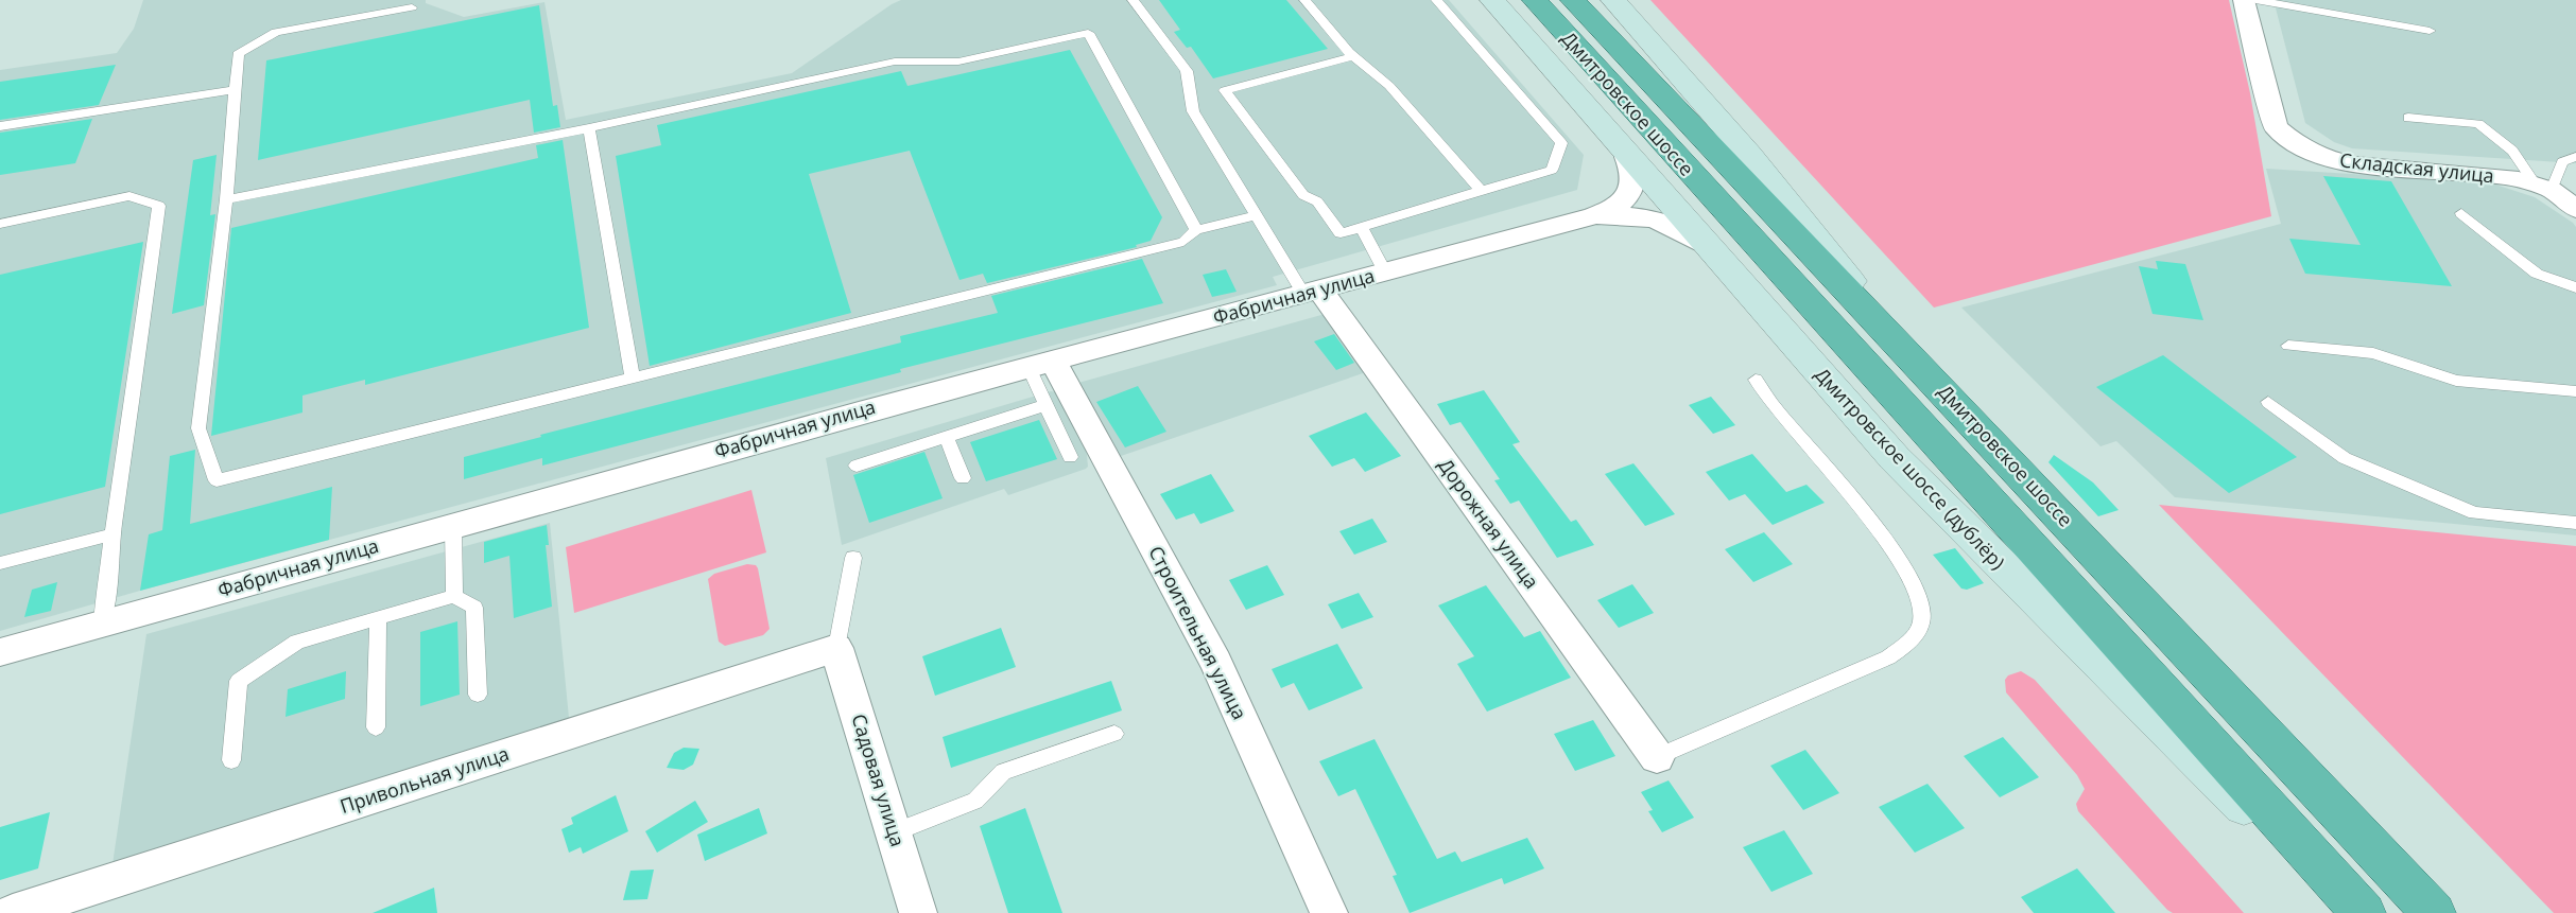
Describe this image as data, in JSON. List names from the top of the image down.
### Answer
{
  "streets": {
    "highway": ["Дмитровское шоссе"],
    "main road": ["Дмитровское шоссе (дублёр)"],
    "street": [
      "Складская улица",
      "Фабричная улица",
      "Дорожная улица",
      "Строительная улица",
      "Привольная улица",
      "Садовая улица"
    ]
  },
  "crossings": [
    ["Фабричная улица", "Дмитровское шоссе (дублёр)"],
    ["Фабричная улица", "Дорожная улица"],
    ["Фабричная улица", "Строительная улица"],
    ["Привольная улица", "Садовая улица"]
  ]
}
